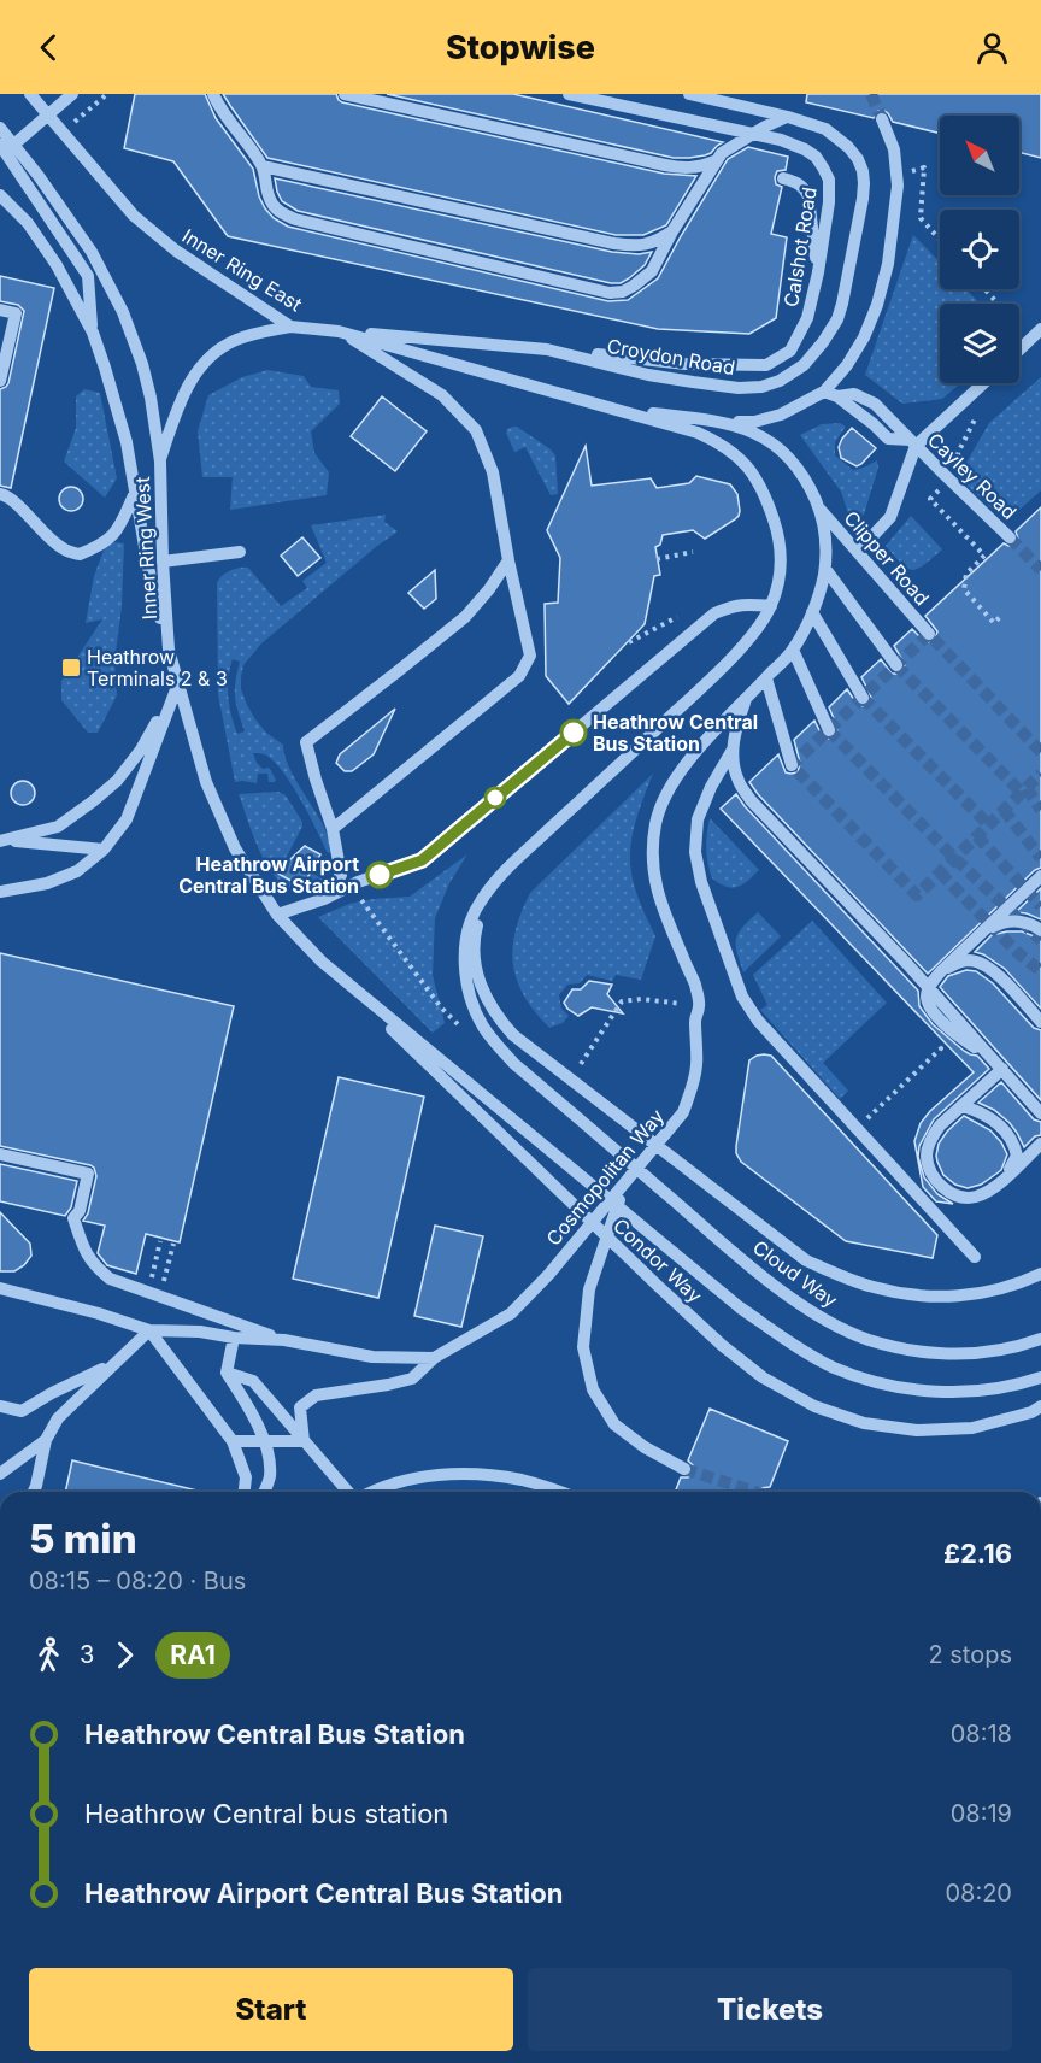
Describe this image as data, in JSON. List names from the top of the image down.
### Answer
{
  "streets": {
    "street": [
      "Calshot Road",
      "Inner Ring East",
      "Croydon Road",
      "Cayley Road",
      "Inner Ring West",
      "Clipper Road",
      "Cosmopolitan Way",
      "Condor Way",
      "Cloud Way"
    ]
  },
  "crossings": [
    ["Calshot Road", "Croydon Road"],
    ["Inner Ring East", "Croydon Road"],
    ["Inner Ring East", "Inner Ring West"],
    ["Inner Ring East", "Cosmopolitan Way"],
    ["Inner Ring West", "Condor Way"],
    ["Clipper Road", "Cosmopolitan Way"]
  ],
  "places": {
    "transit": ["Heathrow Terminals 2 & 3"],
    "other": ["Heathrow Central Bus Station", "Heathrow Airport Central Bus Station"]
  },
  "lines": ["bus line RA1"],
  "north": "top left",
  "page": {
    "header": "Stopwise",
    "heading": ["5 min", "08:15 – 08:20 · Bus", "£2.16"],
    "legs": ["3", "RA1", "2 stops"],
    "list": [
      {
        "name": "Heathrow Central Bus Station",
        "value": "08:18"
      },
      {
        "name": "Heathrow Central bus station",
        "value": "08:19"
      },
      {
        "name": "Heathrow Airport Central Bus Station",
        "value": "08:20"
      }
    ],
    "buttons": ["Start", "Tickets"]
  }
}
